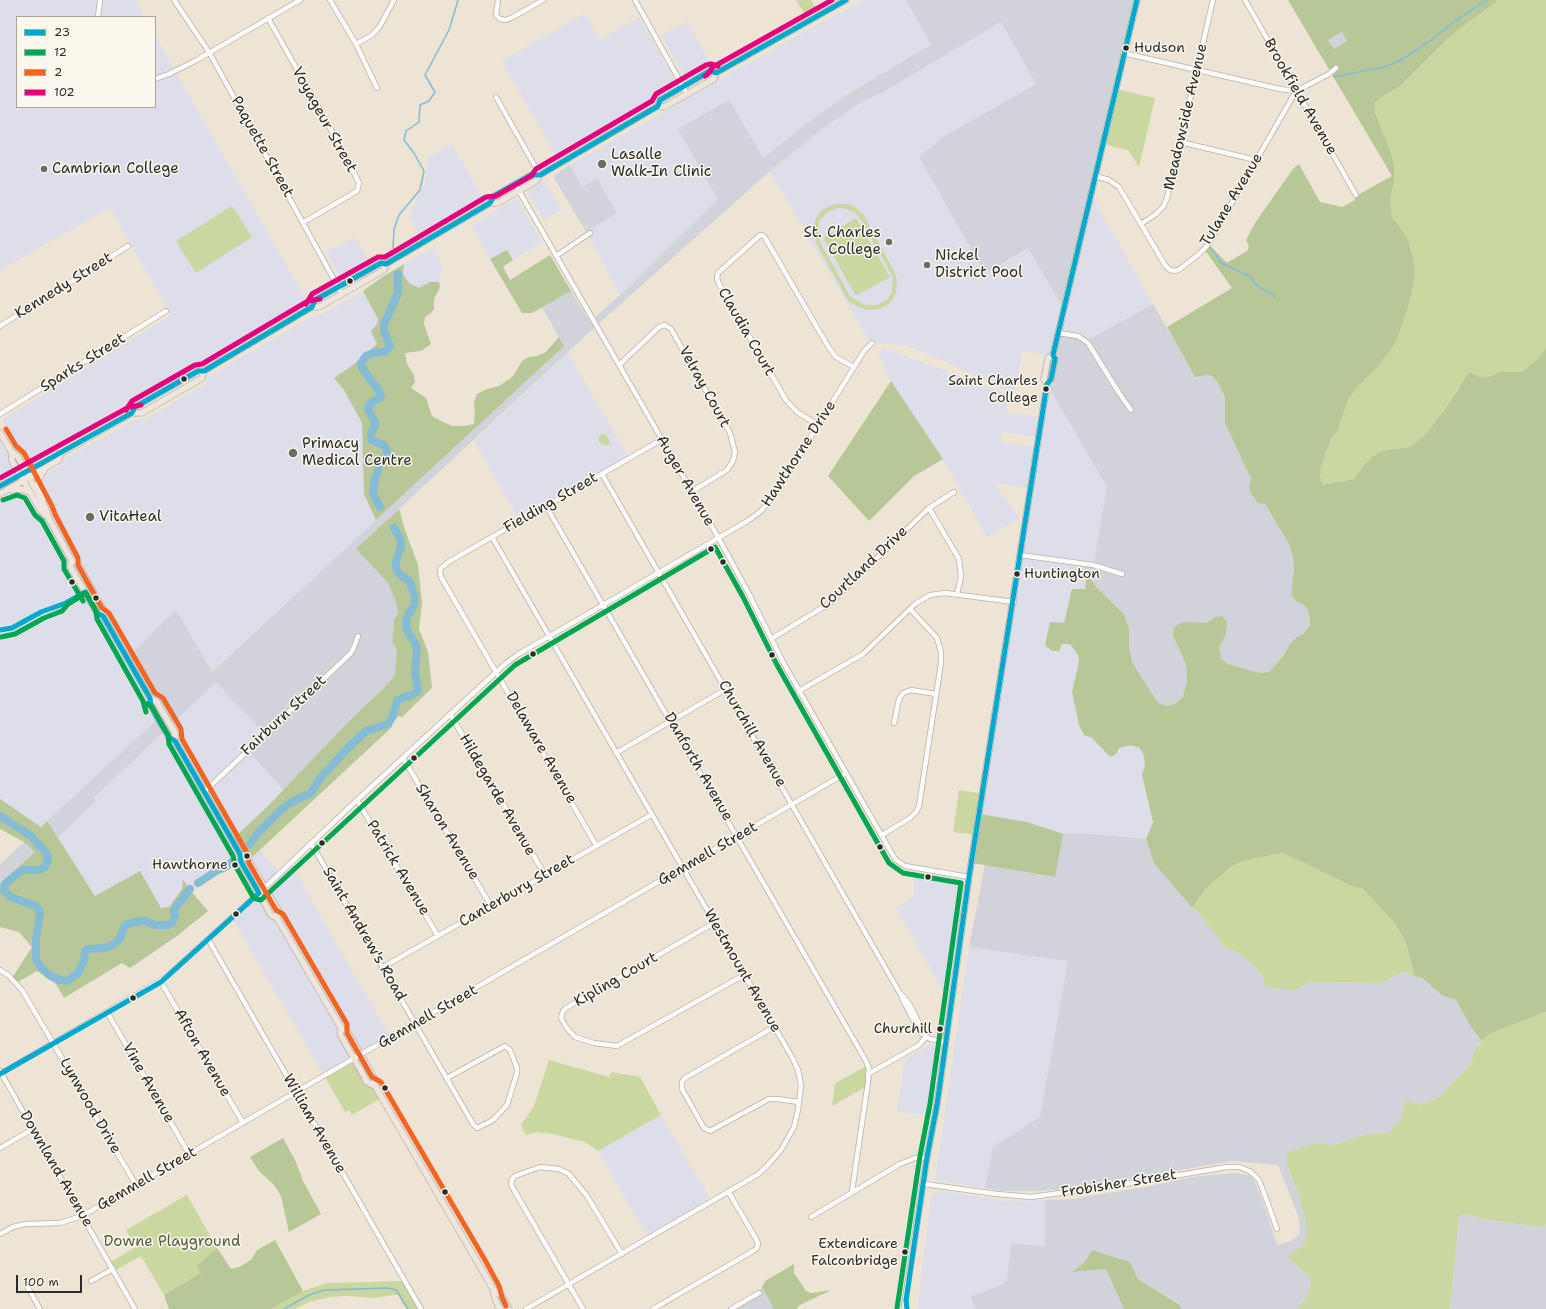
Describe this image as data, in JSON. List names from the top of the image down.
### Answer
{
  "streets": {
    "street": [
      "Brookfield Avenue",
      "Meadowside Avenue",
      "Voyageur Street",
      "Paquette Street",
      "Tulane Avenue",
      "Kennedy Street",
      "Claudia Court",
      "Sparks Street",
      "Velray Court",
      "Hawthorne Drive",
      "Auger Avenue",
      "Fielding Street",
      "Courtland Drive",
      "Fairburn Street",
      "Churchill Avenue",
      "Delaware Avenue",
      "Danforth Avenue",
      "Hildegarde Avenue",
      "Sharon Avenue",
      "Gemmell Street",
      "Patrick Avenue",
      "Canterbury Street",
      "Saint Andrew's Road",
      "Westmount Avenue",
      "Kipling Court",
      "Afton Avenue",
      "Vine Avenue",
      "Lynwood Drive",
      "William Avenue",
      "Downland Avenue",
      "Frobisher Street"
    ]
  },
  "crossings": [
    ["Brookfield Avenue", "Tulane Avenue"],
    ["Meadowside Avenue", "Tulane Avenue"],
    ["Voyageur Street", "Paquette Street"],
    ["Claudia Court", "Hawthorne Drive"],
    ["Velray Court", "Auger Avenue"],
    ["Hawthorne Drive", "Auger Avenue"],
    ["Hawthorne Drive", "Churchill Avenue"],
    ["Hawthorne Drive", "Delaware Avenue"],
    ["Hawthorne Drive", "Danforth Avenue"],
    ["Hawthorne Drive", "Hildegarde Avenue"],
    ["Hawthorne Drive", "Sharon Avenue"],
    ["Hawthorne Drive", "Patrick Avenue"],
    ["Hawthorne Drive", "Saint Andrew's Road"],
    ["Hawthorne Drive", "Westmount Avenue"],
    ["Hawthorne Drive", "Afton Avenue"],
    ["Hawthorne Drive", "Vine Avenue"],
    ["Hawthorne Drive", "Lynwood Drive"],
    ["Hawthorne Drive", "William Avenue"],
    ["Hawthorne Drive", "Downland Avenue"],
    ["Auger Avenue", "Fielding Street"],
    ["Auger Avenue", "Courtland Drive"],
    ["Auger Avenue", "Gemmell Street"],
    ["Fielding Street", "Churchill Avenue"],
    ["Fielding Street", "Delaware Avenue"],
    ["Fielding Street", "Danforth Avenue"],
    ["Fielding Street", "Westmount Avenue"],
    ["Churchill Avenue", "Gemmell Street"],
    ["Delaware Avenue", "Canterbury Street"],
    ["Danforth Avenue", "Gemmell Street"],
    ["Hildegarde Avenue", "Canterbury Street"],
    ["Sharon Avenue", "Canterbury Street"],
    ["Gemmell Street", "Saint Andrew's Road"],
    ["Gemmell Street", "Westmount Avenue"],
    ["Gemmell Street", "Afton Avenue"],
    ["Gemmell Street", "Vine Avenue"],
    ["Gemmell Street", "Lynwood Drive"],
    ["Gemmell Street", "William Avenue"],
    ["Gemmell Street", "Downland Avenue"],
    ["Patrick Avenue", "Canterbury Street"],
    ["Canterbury Street", "Saint Andrew's Road"],
    ["Canterbury Street", "Westmount Avenue"],
    ["Westmount Avenue", "Kipling Court"]
  ],
  "parks": ["Downe Playground"],
  "places": [
    "Hudson",
    "Lasalle Walk-In Clinic",
    "Cambrian College",
    "St. Charles College",
    "Nickel District Pool",
    "Saint Charles College",
    "Primacy Medical Centre",
    "VitaHeal",
    "Huntington",
    "Hawthorne",
    "Churchill",
    "Extendicare Falconbridge"
  ],
  "lines": [
    "transit line 23",
    "transit line 102",
    "transit line 2",
    "transit line 12"
  ],
  "legend": [
    "23",
    "12",
    "2",
    "102"
  ],
  "scale_bar": "100 m"
}
